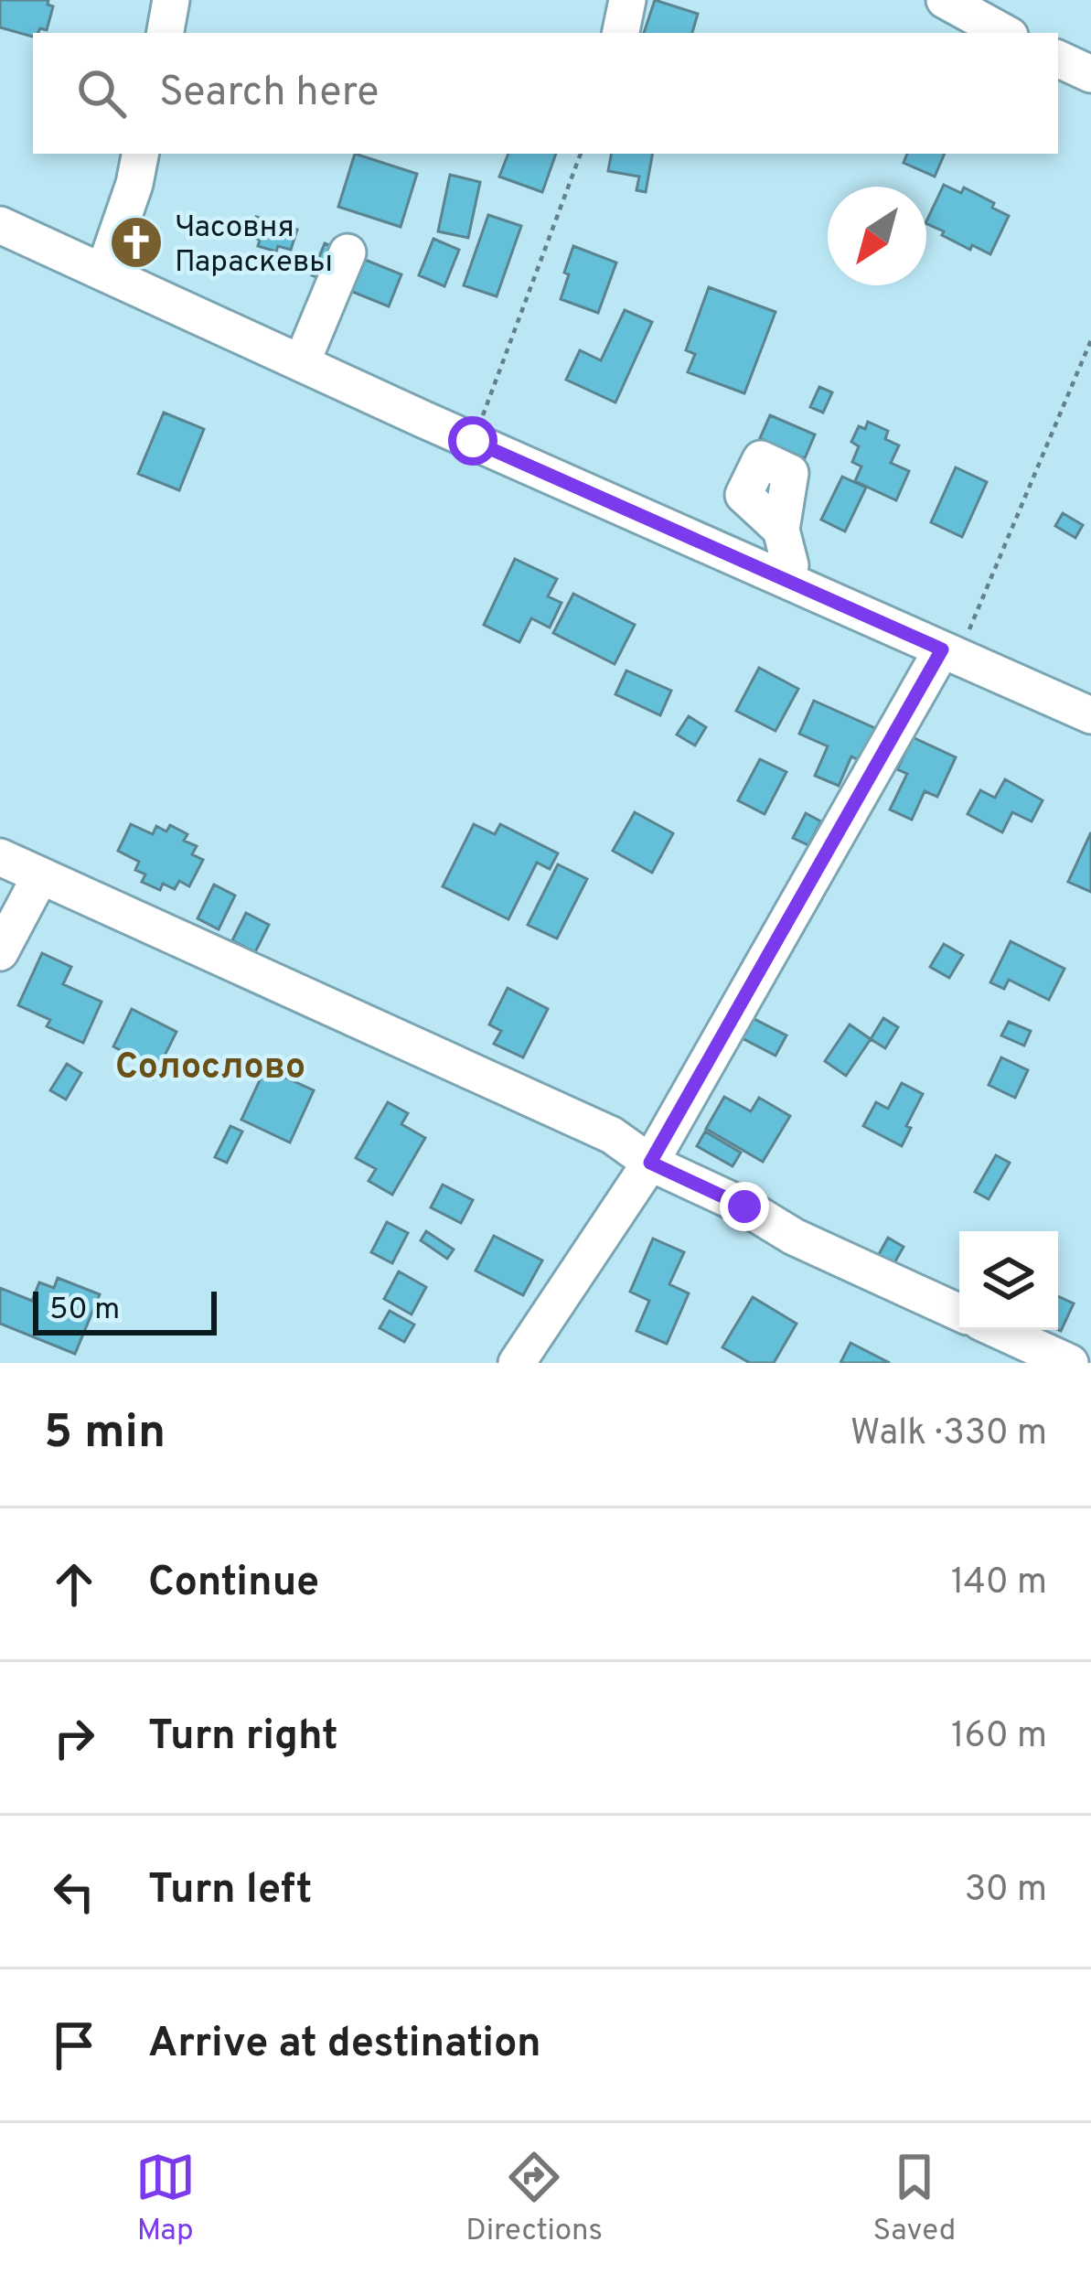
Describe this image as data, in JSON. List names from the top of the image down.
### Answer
{
  "districts": ["Солослово"],
  "places": {
    "church": ["Часовня Параскевы"]
  },
  "scale_bar": "50 m",
  "north": "bottom left",
  "page": {
    "search": "Search here",
    "scale": "50 m",
    "heading": ["5 min", "Walk · 330 m"],
    "list": [
      ["Continue", "140 m"],
      ["Turn right", "160 m"],
      ["Turn left", "30 m"],
      "Arrive at destination"
    ],
    "nav": ["Map", "Directions", "Saved"]
  }
}
